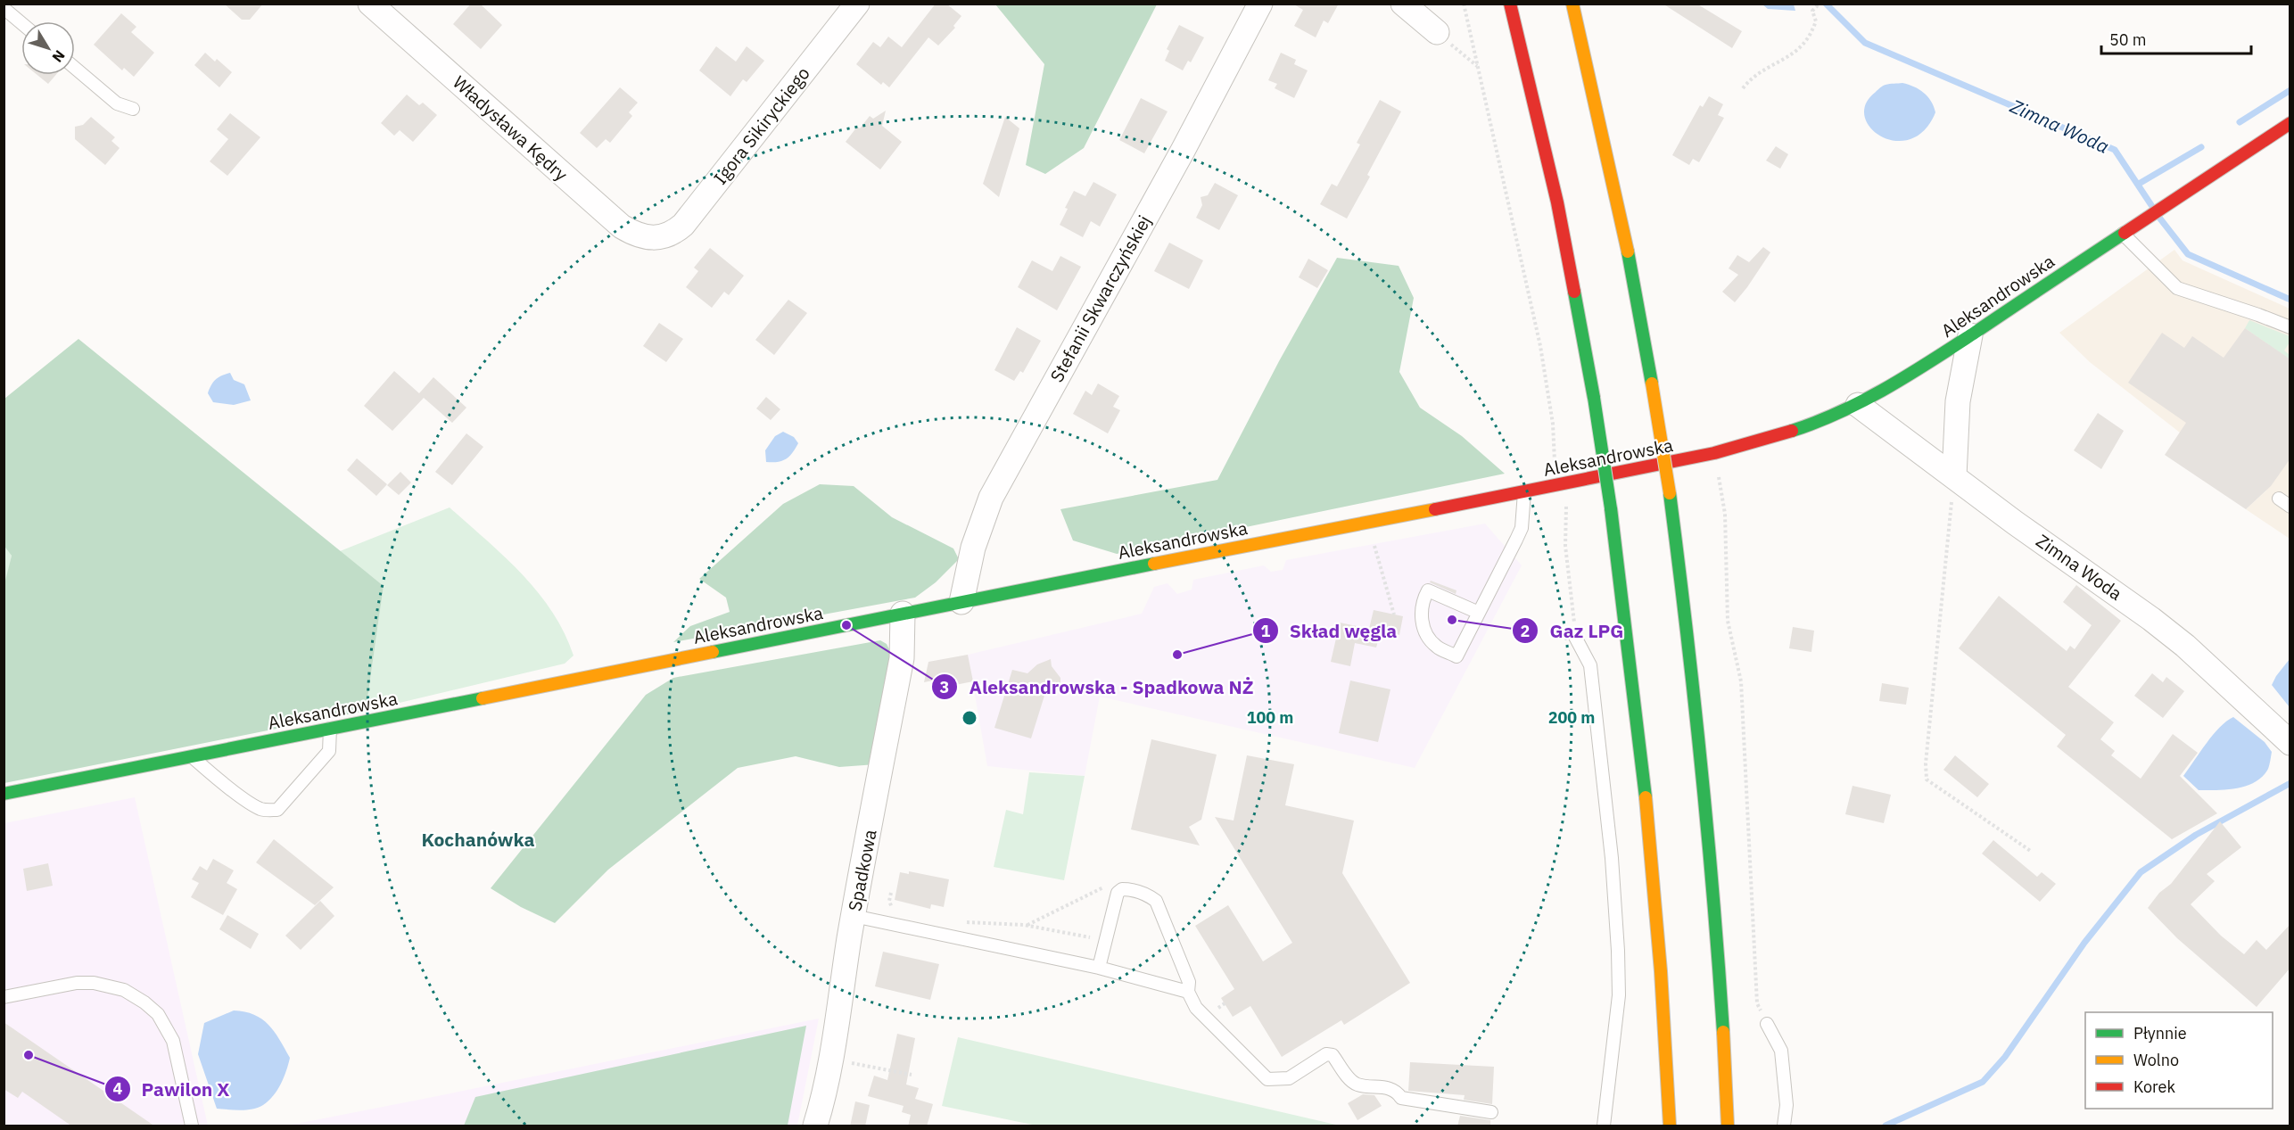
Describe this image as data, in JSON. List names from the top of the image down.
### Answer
{
  "streets": {
    "main road": ["Aleksandrowska"],
    "street": [
      "Igora Sikiryckiego",
      "Władysława Kędry",
      "Stefanii Skwarczyńskiej",
      "Zimna Woda",
      "Spadkowa"
    ]
  },
  "crossings": [
    ["Igora Sikiryckiego", "Władysława Kędry"],
    ["Aleksandrowska", "Stefanii Skwarczyńskiej"],
    ["Aleksandrowska", "Zimna Woda"],
    ["Aleksandrowska", "Spadkowa"]
  ],
  "districts": ["Kochanówka"],
  "water": ["Zimna Woda"],
  "places": [
    "Gaz LPG",
    "Aleksandrowska - Spadkowa NŻ",
    "Skład węgla",
    "Pawilon X"
  ],
  "legend": ["Płynnie", "Wolno", "Korek"],
  "scale_bar": "50 m",
  "north": "bottom right",
  "rings": ["100 m", "200 m"]
}
